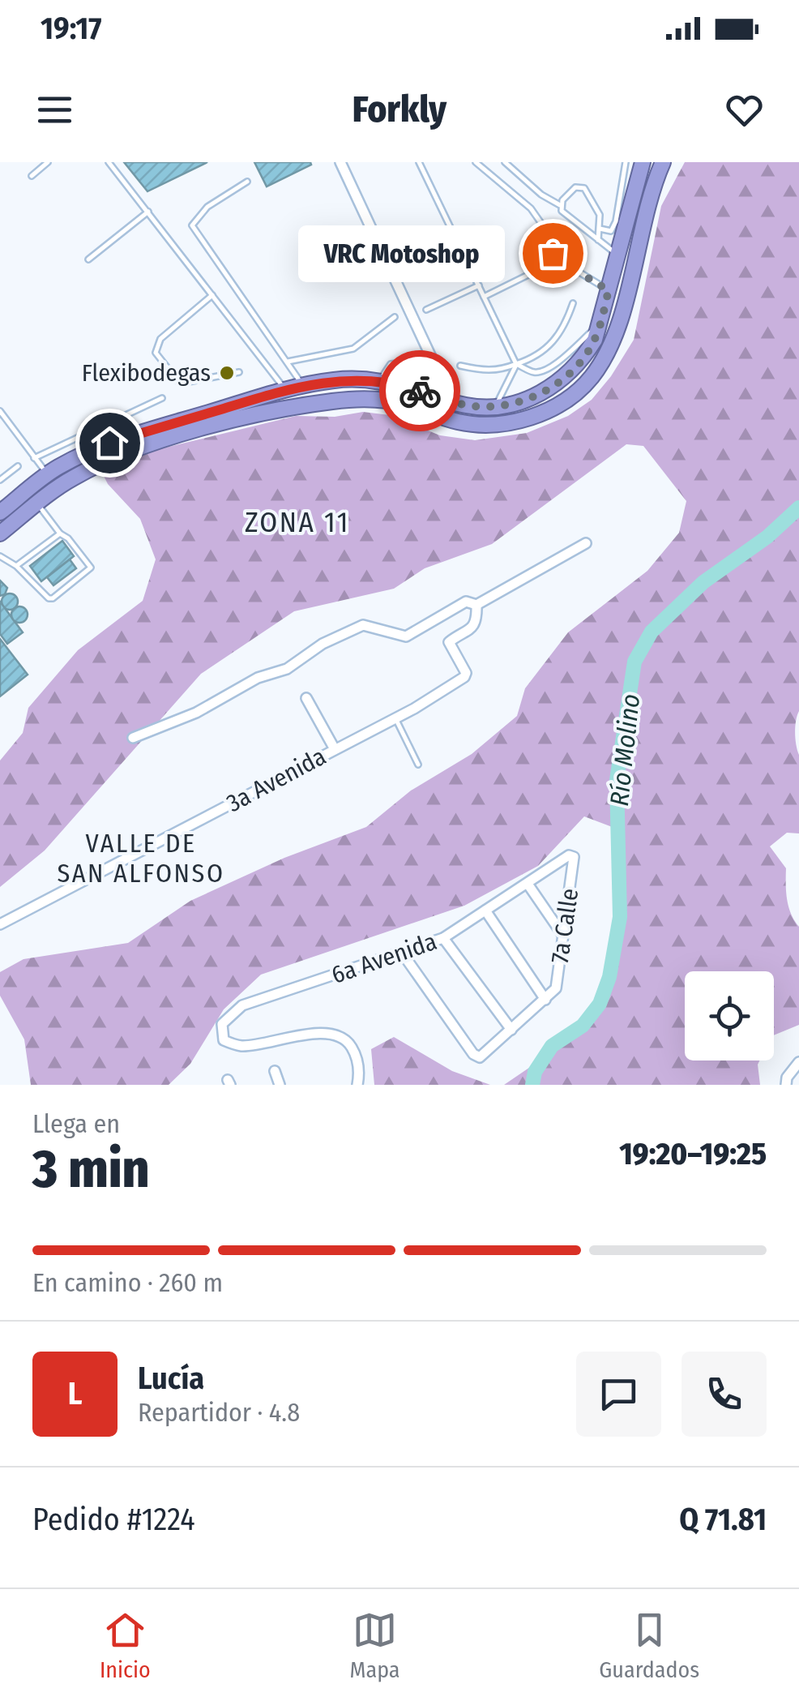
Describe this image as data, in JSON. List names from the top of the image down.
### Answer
{
  "streets": {
    "street": ["3a Avenida", "7a Calle", "6a Avenida"]
  },
  "crossings": [
    ["7a Calle", "6a Avenida"]
  ],
  "districts": ["ZONA 11", "VALLE DE SAN ALFONSO"],
  "water": ["Río Molino"],
  "places": ["VRC Motoshop", "Flexibodegas"],
  "page": {
    "status": "19:17",
    "header": "Forkly",
    "bubble": "VRC Motoshop",
    "heading": ["3 min", "Llega en", "19:20–19:25"],
    "panel": [
      "Lucía",
      "Repartidor · 4.8",
      "Pedido #1224",
      "Q 71.81"
    ],
    "bar": "En camino · 260 m",
    "round": "L",
    "tabs": ["Inicio", "Mapa", "Guardados"]
  }
}
